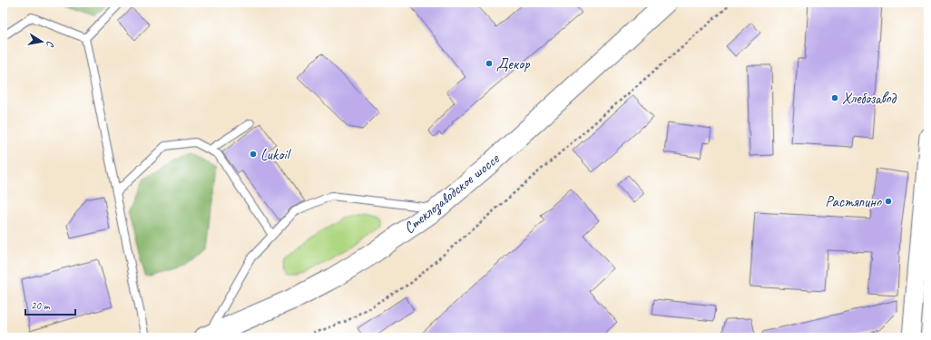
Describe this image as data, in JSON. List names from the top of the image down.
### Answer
{
  "streets": {
    "main road": ["Стеклозаводское шоссе"]
  },
  "places": [
    "Декор",
    "Хлебозавод",
    "Lukoil",
    "Растяпино"
  ],
  "scale_bar": "20 m",
  "north": "right"
}
